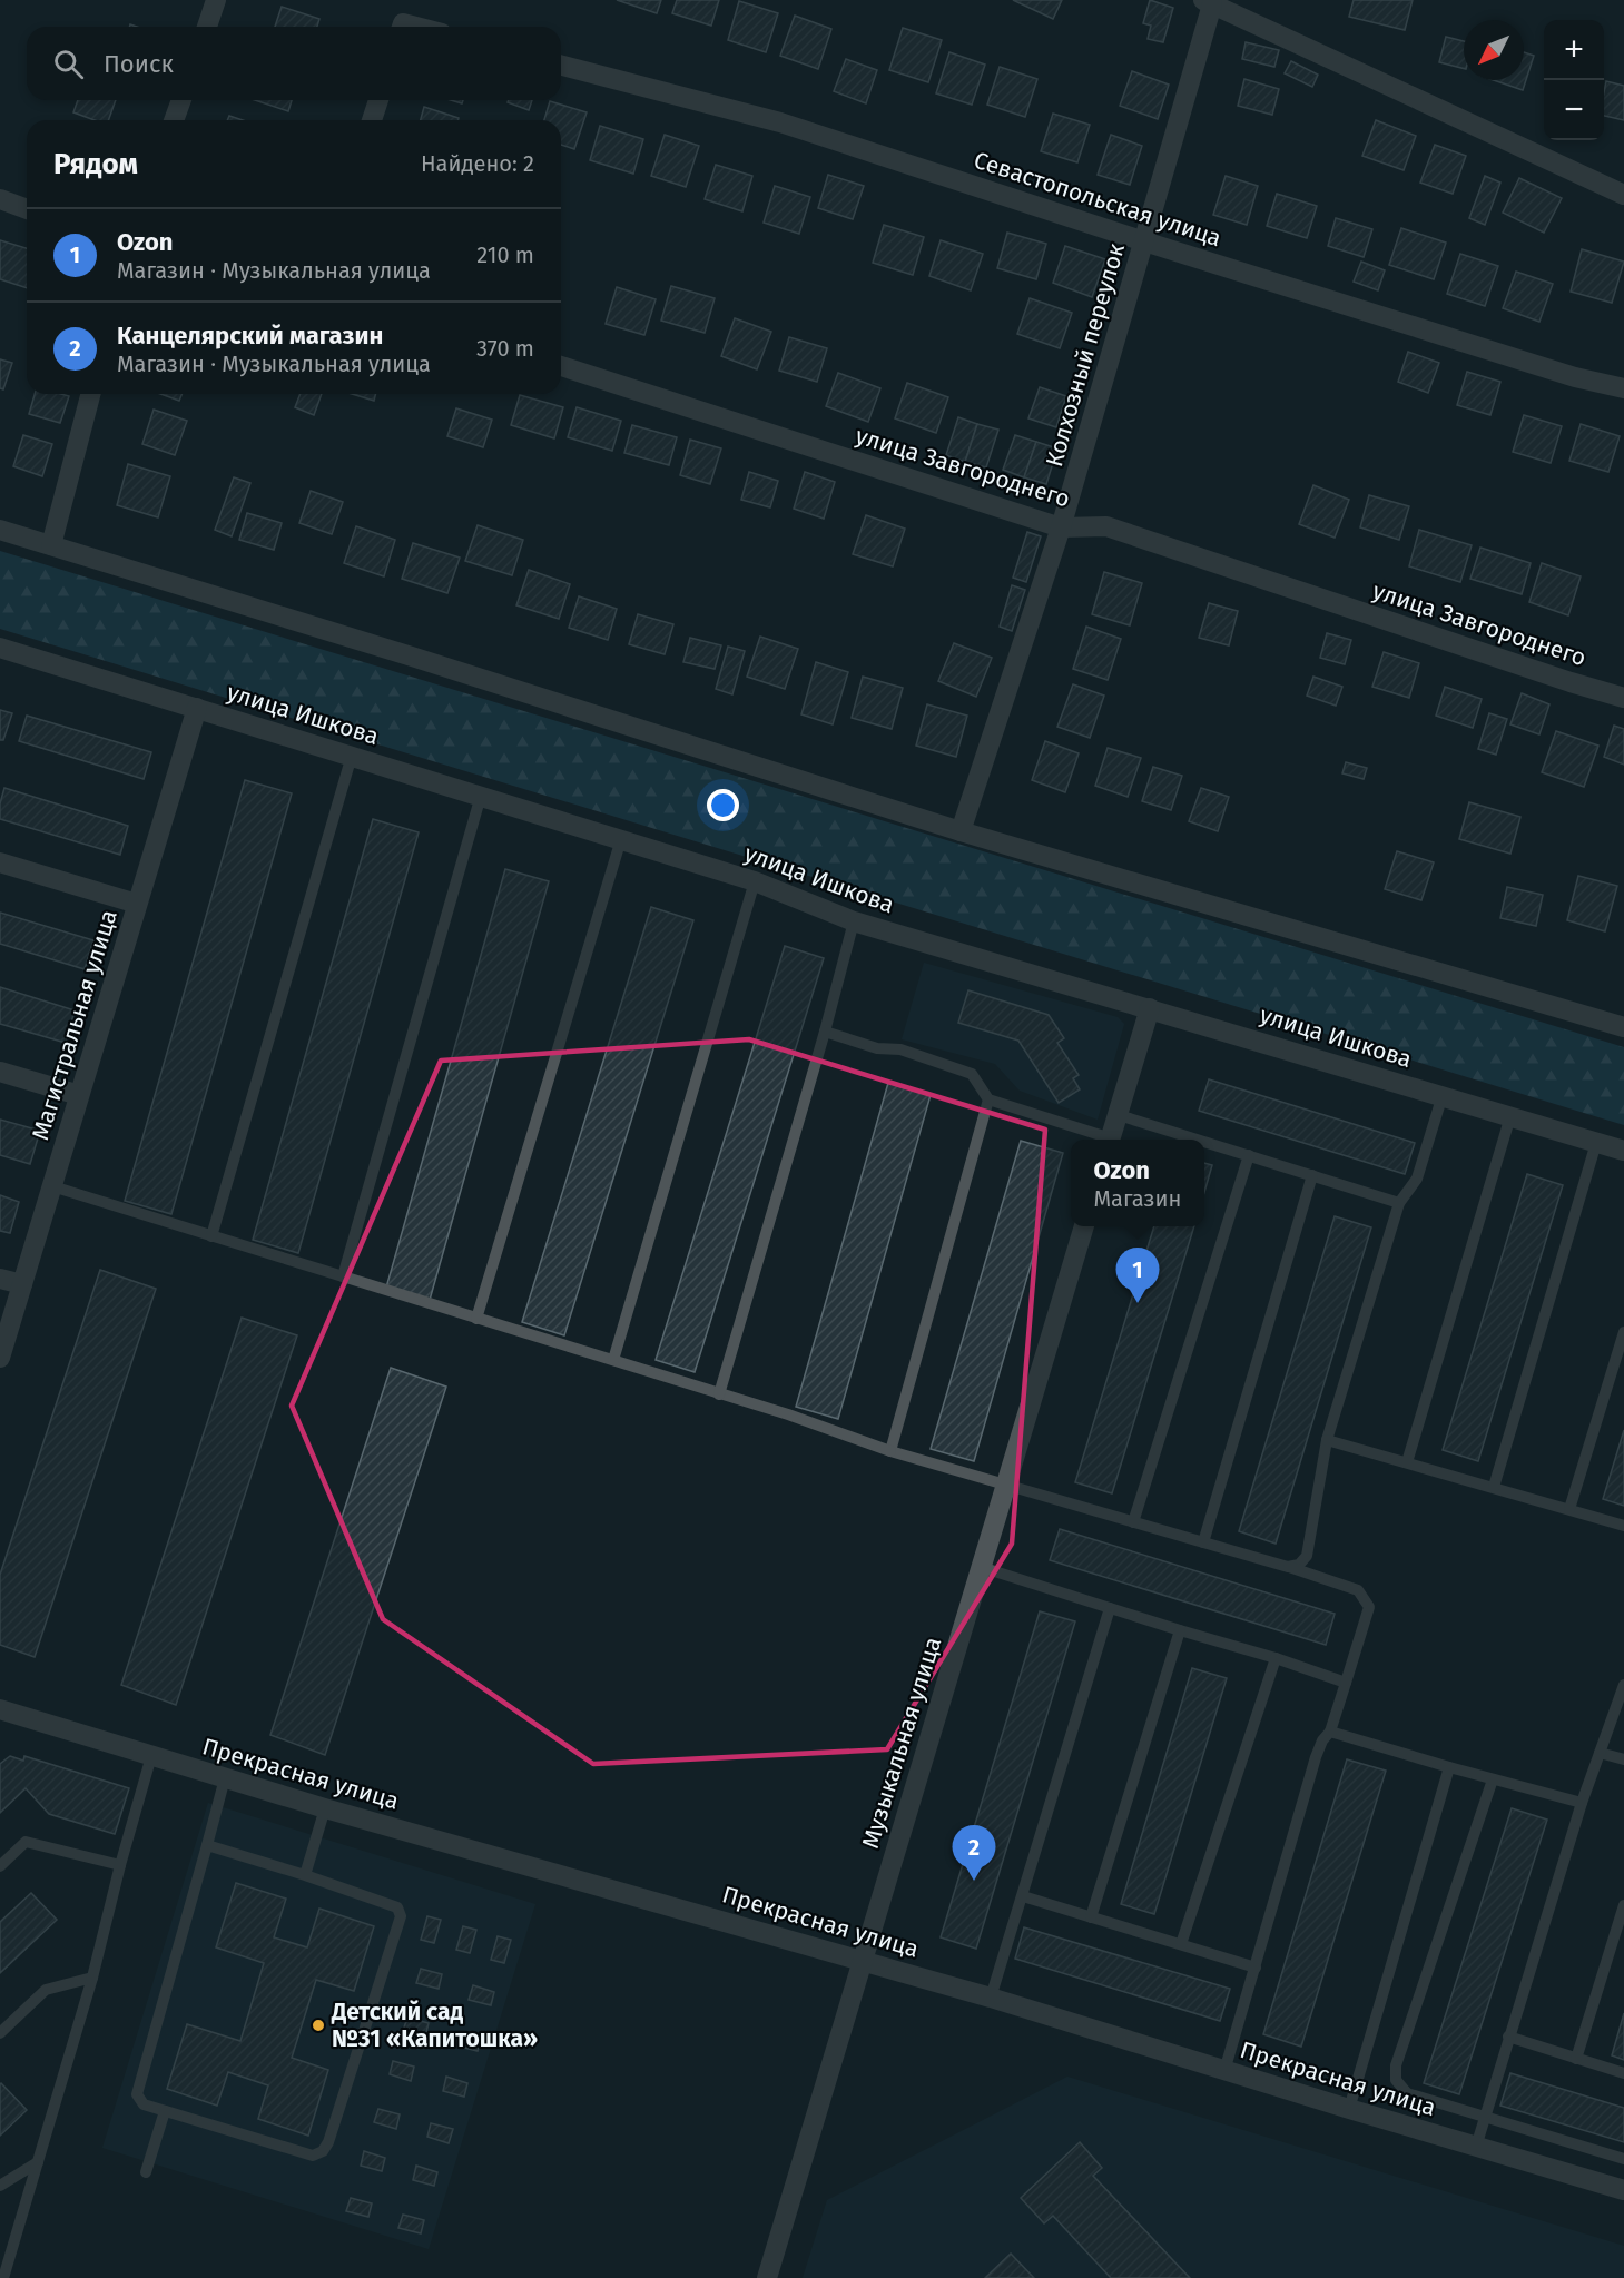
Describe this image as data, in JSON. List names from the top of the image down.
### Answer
{
  "streets": {
    "street": [
      "Севастопольская улица",
      "Колхозный переулок",
      "улица Завгороднего",
      "улица Ишкова",
      "Магистральная улица",
      "Музыкальная улица",
      "Прекрасная улица"
    ]
  },
  "crossings": [
    ["Севастопольская улица", "Колхозный переулок"],
    ["Колхозный переулок", "улица Завгороднего"],
    ["улица Ишкова", "Магистральная улица"],
    ["Музыкальная улица", "Прекрасная улица"]
  ],
  "places": ["Детский сад №31 «Капитошка»"],
  "north": "bottom left",
  "page": {
    "map_buttons": ["+", "−"],
    "search": "Поиск",
    "heading": ["Рядом", "Найдено: 2"],
    "list": [
      {
        "mark": "1",
        "name": "Ozon",
        "note": "Магазин · Музыкальная улица",
        "value": "210 m"
      },
      {
        "mark": "2",
        "name": "Канцелярский магазин",
        "note": "Магазин · Музыкальная улица",
        "value": "370 m"
      }
    ],
    "popup": ["Ozon", "Магазин"],
    "pins": ["1", "2"]
  }
}
